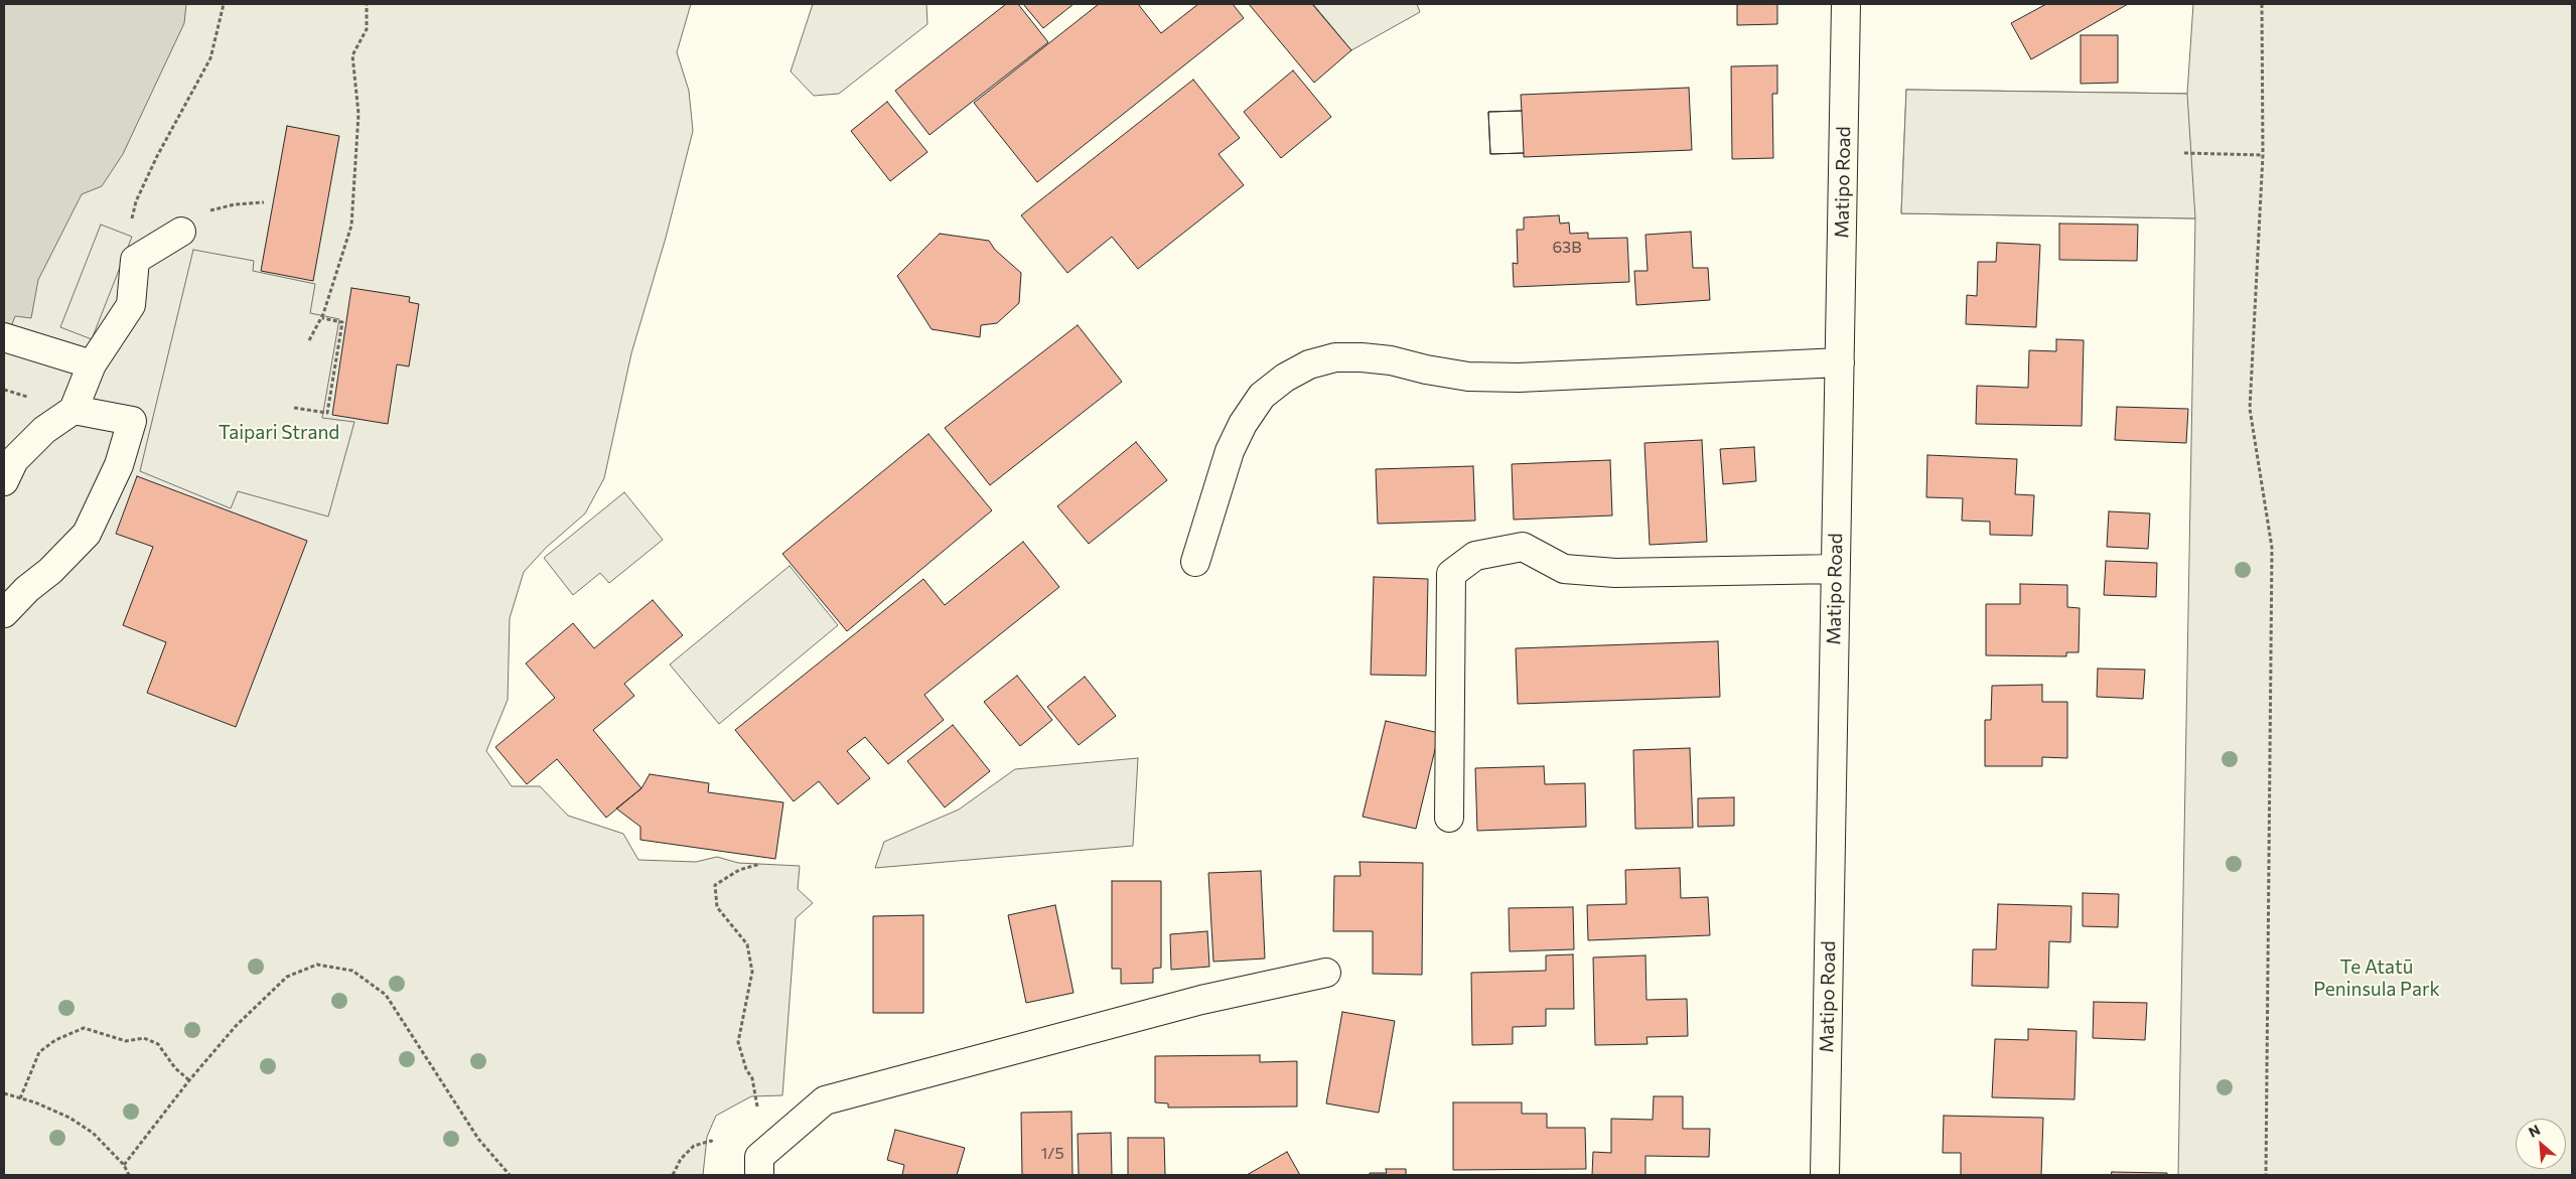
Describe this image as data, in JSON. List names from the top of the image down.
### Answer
{
  "streets": {
    "street": ["Matipo Road"]
  },
  "parks": ["Taipari Strand", "Te Atatū Peninsula Park"],
  "house_numbers": ["63B", "1/5"],
  "north": "top left"
}
